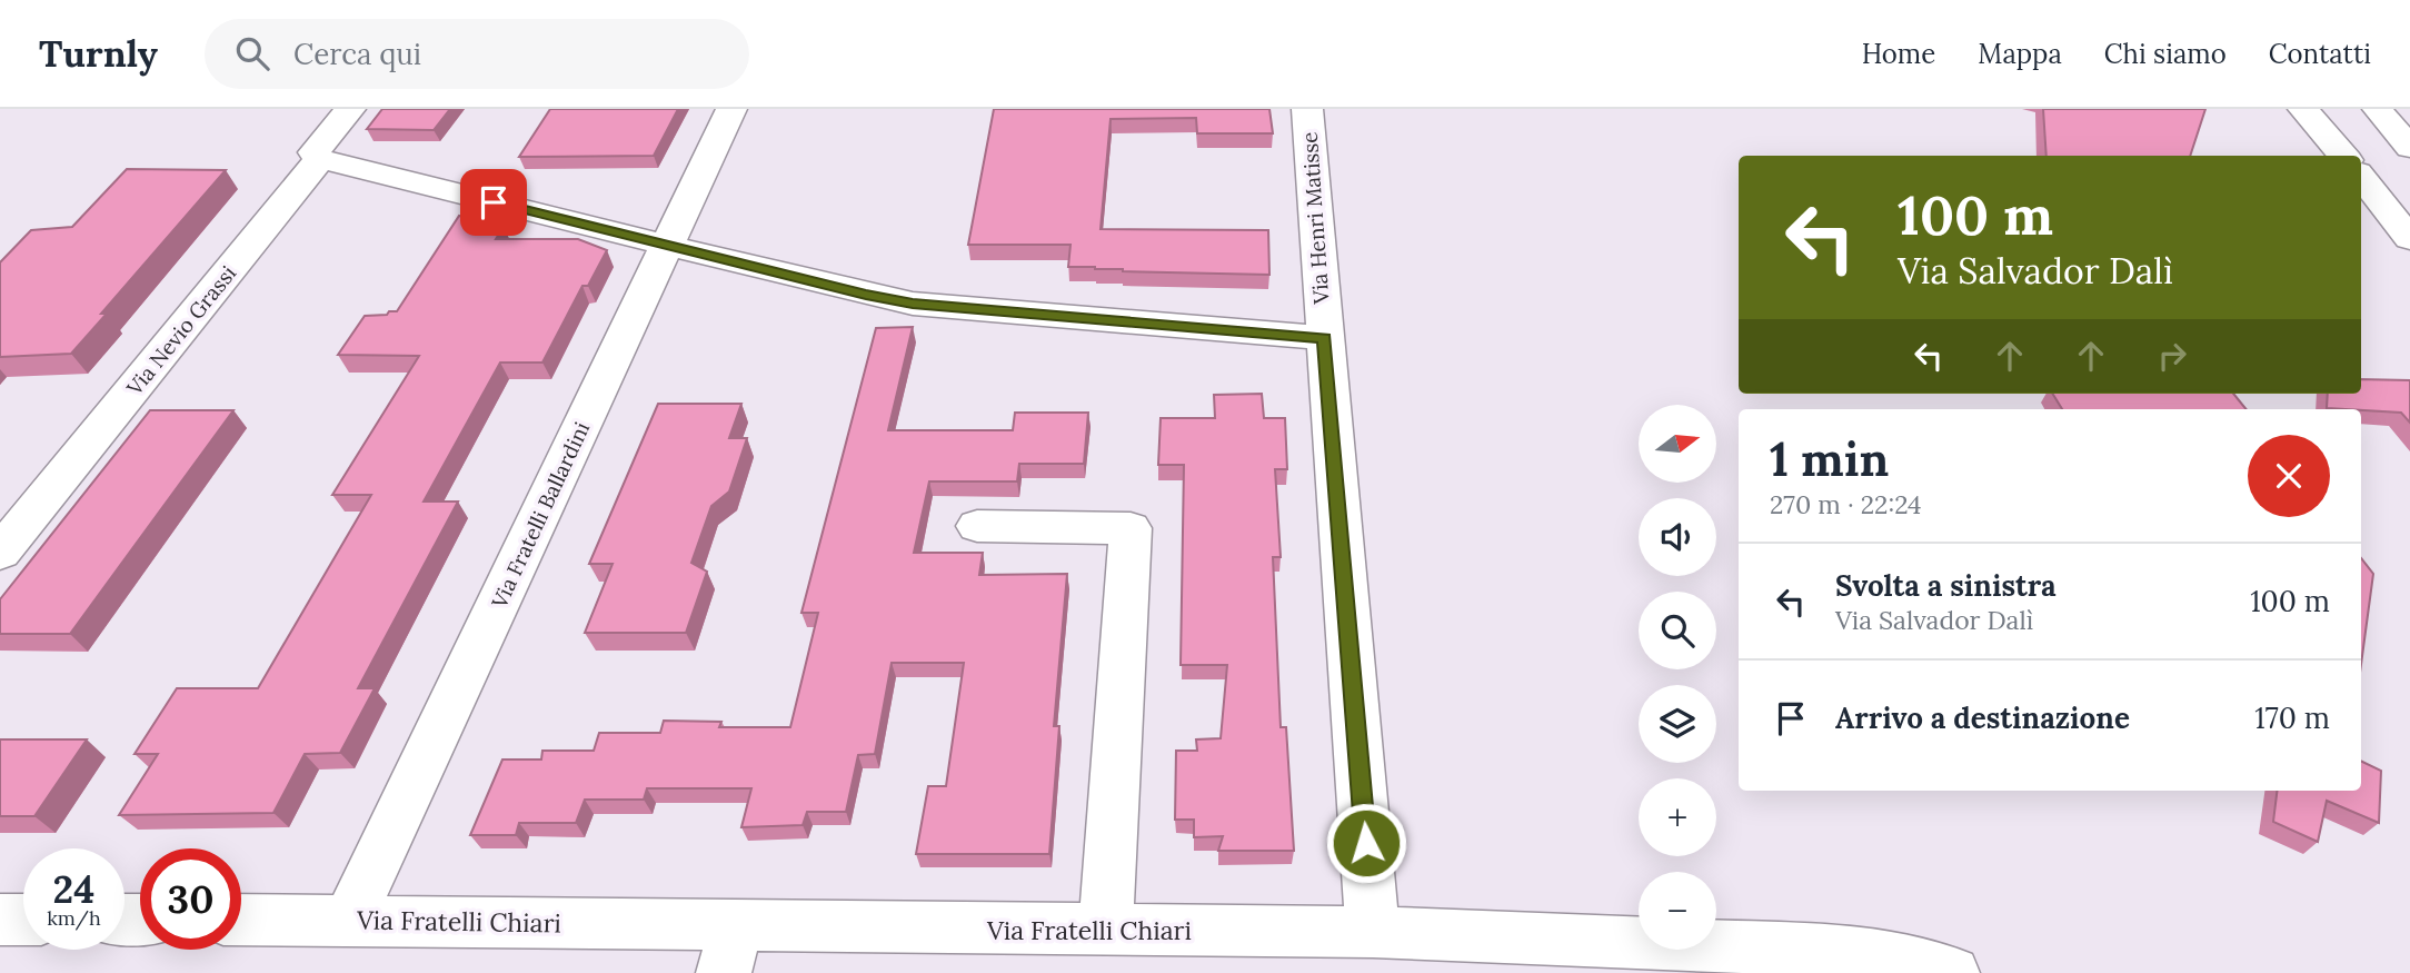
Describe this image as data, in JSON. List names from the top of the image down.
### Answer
{
  "streets": {
    "main road": [
      "Via Henri Matisse",
      "Via Nevio Grassi",
      "Via Fratelli Ballardini",
      "Via Fratelli Chiari"
    ]
  },
  "crossings": [
    ["Via Henri Matisse", "Via Fratelli Chiari"],
    ["Via Fratelli Ballardini", "Via Fratelli Chiari"]
  ],
  "north": "right",
  "page": {
    "header": "Turnly",
    "search": "Cerca qui",
    "nav": [
      "Home",
      "Mappa",
      "Chi siamo",
      "Contatti"
    ],
    "turn": ["100 m", "Via Salvador Dalì"],
    "map_buttons": ["+", "−"],
    "heading": ["1 min", "270 m · 22:24"],
    "list": [
      {
        "name": "Svolta a sinistra",
        "note": "Via Salvador Dalì",
        "value": "100 m"
      },
      {
        "name": "Arrivo a destinazione",
        "value": "170 m"
      }
    ],
    "speed": "24 km/h",
    "limit": "30"
  }
}
